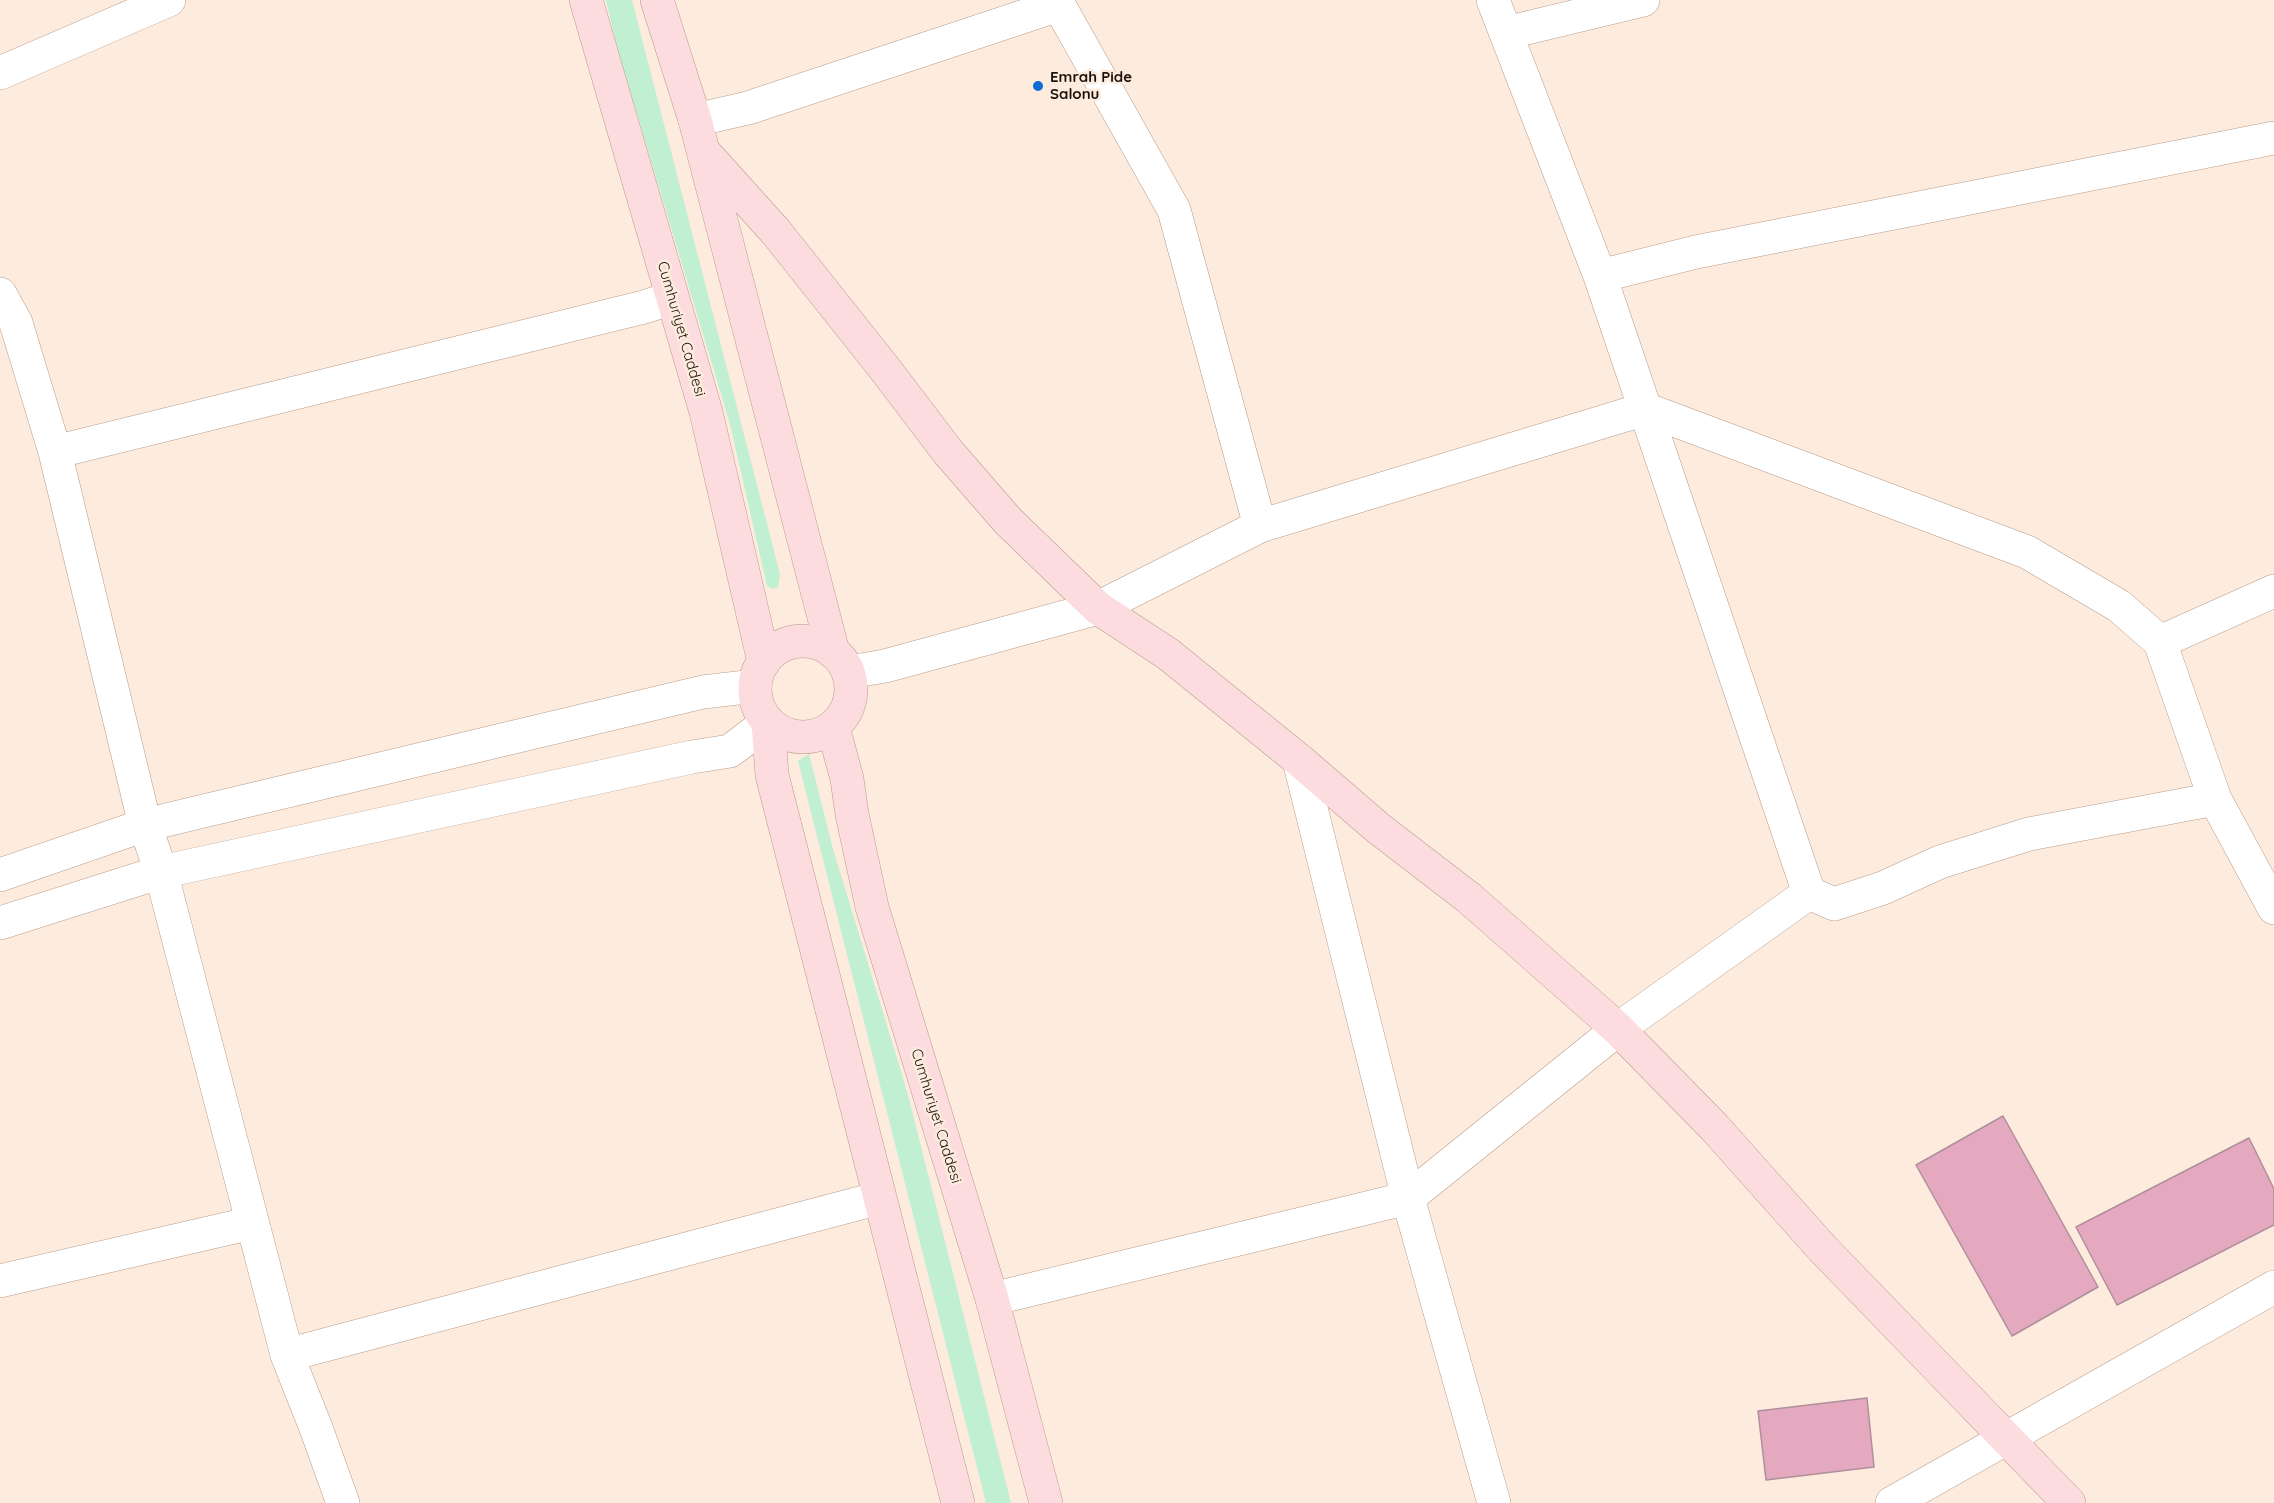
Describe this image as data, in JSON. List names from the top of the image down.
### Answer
{
  "streets": {
    "main road": ["Cumhuriyet Caddesi"]
  },
  "places": ["Emrah Pide Salonu"]
}
